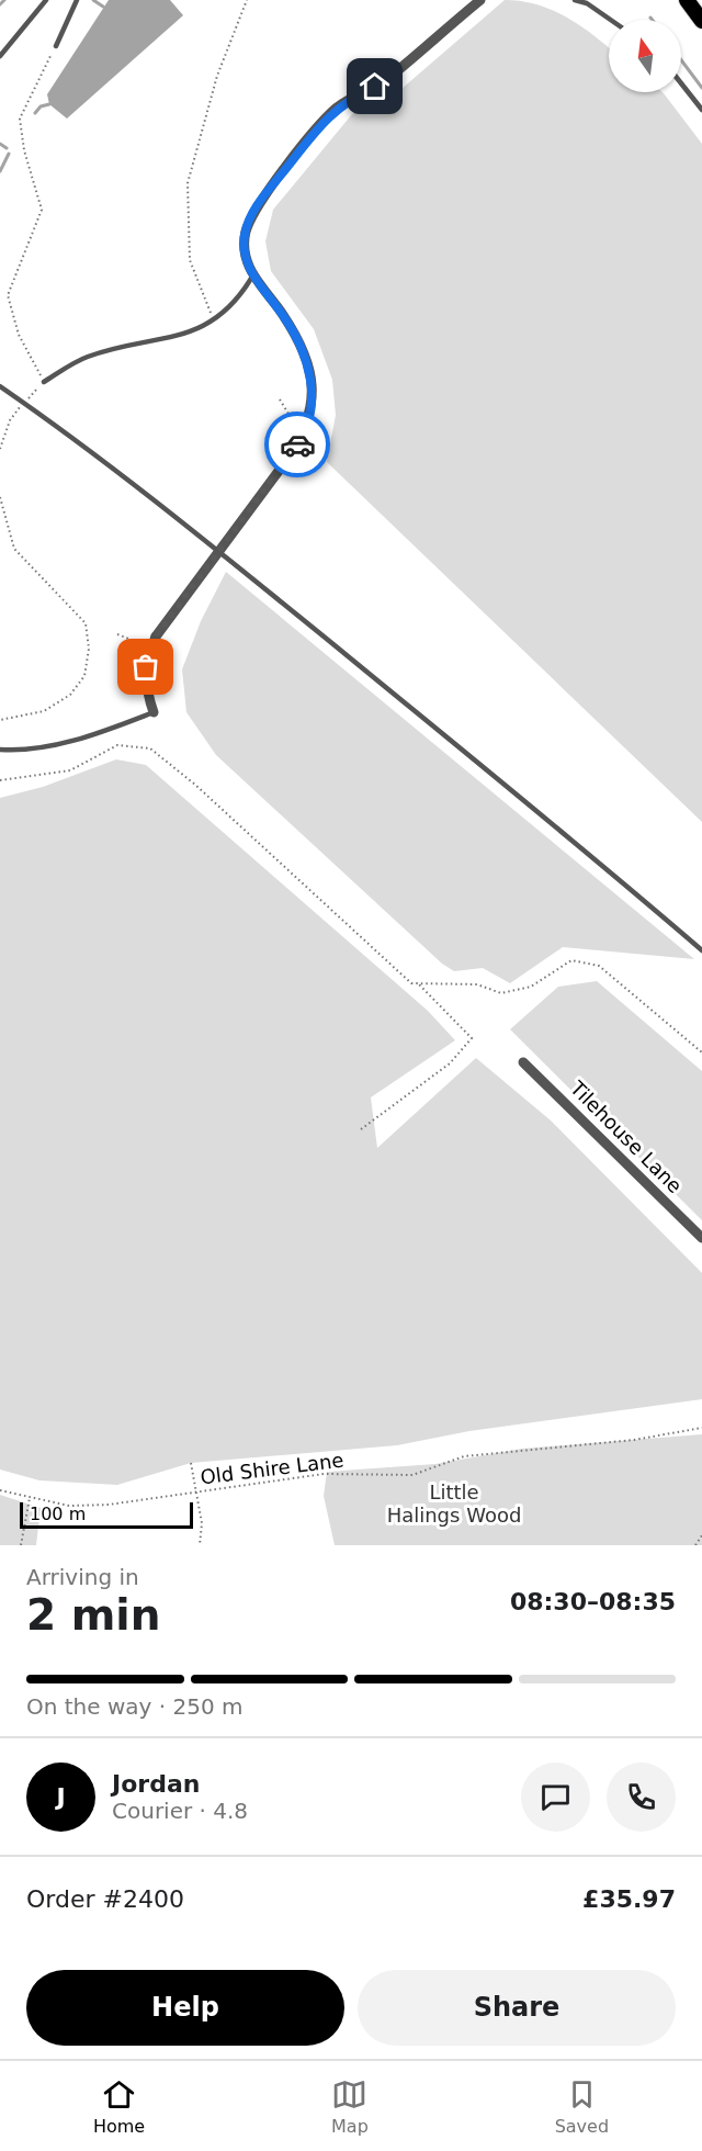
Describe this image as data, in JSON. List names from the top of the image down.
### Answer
{
  "streets": {
    "street": ["Tilehouse Lane"],
    "path": ["Old Shire Lane"]
  },
  "parks": ["Little Halings Wood"],
  "scale_bar": "100 m",
  "north": "top",
  "page": {
    "scale": "100 m",
    "heading": ["2 min", "Arriving in", "08:30–08:35"],
    "panel": [
      "Jordan",
      "Courier · 4.8",
      "Order #2400",
      "£35.97"
    ],
    "bar": "On the way · 250 m",
    "round": "J",
    "buttons": ["Help", "Share"],
    "tabs": ["Home", "Map", "Saved"]
  }
}
